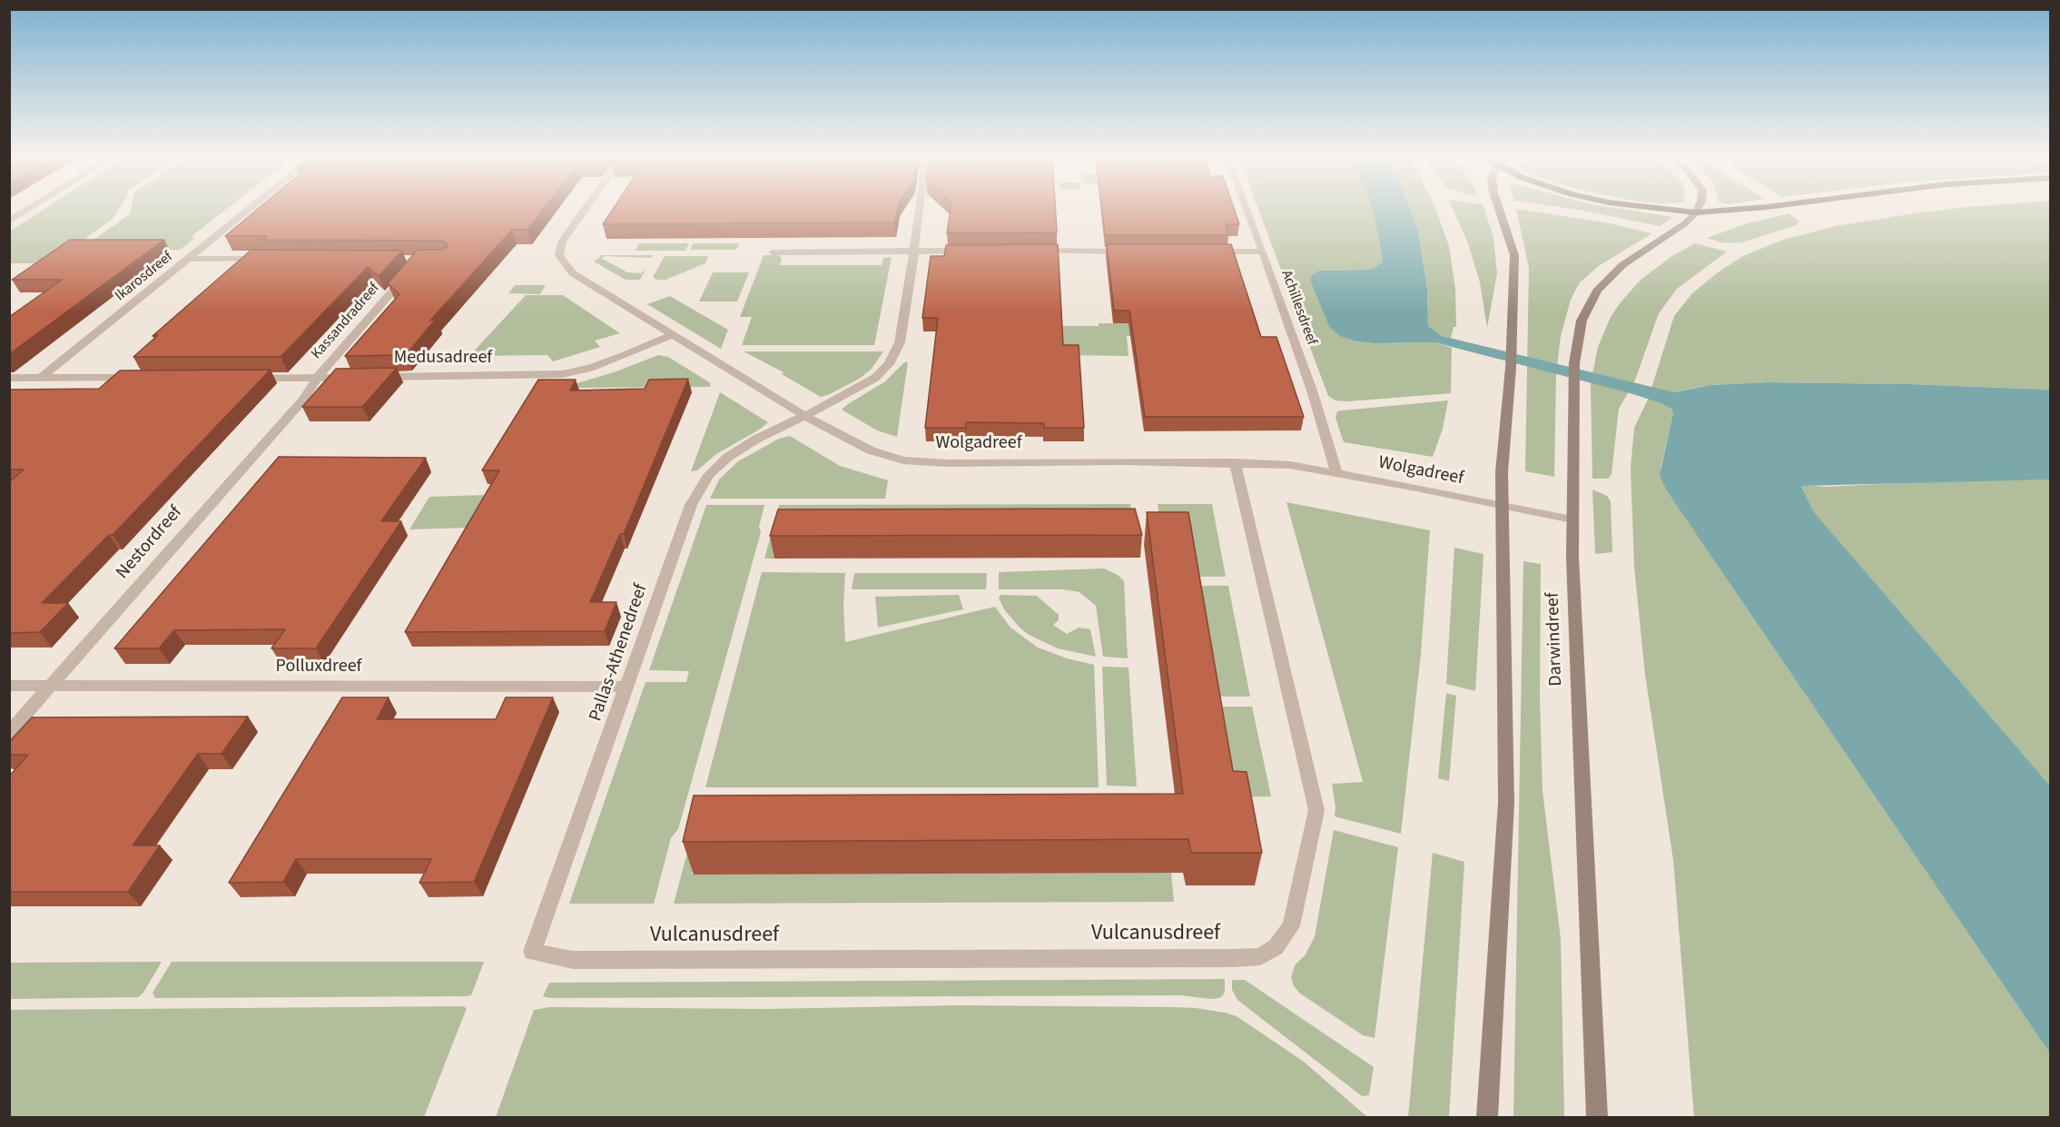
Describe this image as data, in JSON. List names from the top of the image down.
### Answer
{
  "streets": {
    "main road": ["Darwindreef"],
    "street": [
      "Ikarosdreef",
      "Achillesdreef",
      "Kassandradreef",
      "Medusadreef",
      "Wolgadreef",
      "Nestordreef",
      "Pallas-Athenedreef",
      "Polluxdreef",
      "Vulcanusdreef"
    ]
  },
  "crossings": [
    ["Achillesdreef", "Wolgadreef"],
    ["Kassandradreef", "Medusadreef"],
    ["Kassandradreef", "Nestordreef"],
    ["Medusadreef", "Wolgadreef"],
    ["Medusadreef", "Nestordreef"],
    ["Wolgadreef", "Darwindreef"],
    ["Wolgadreef", "Pallas-Athenedreef"],
    ["Wolgadreef", "Vulcanusdreef"],
    ["Nestordreef", "Polluxdreef"],
    ["Pallas-Athenedreef", "Polluxdreef"],
    ["Pallas-Athenedreef", "Vulcanusdreef"]
  ]
}
